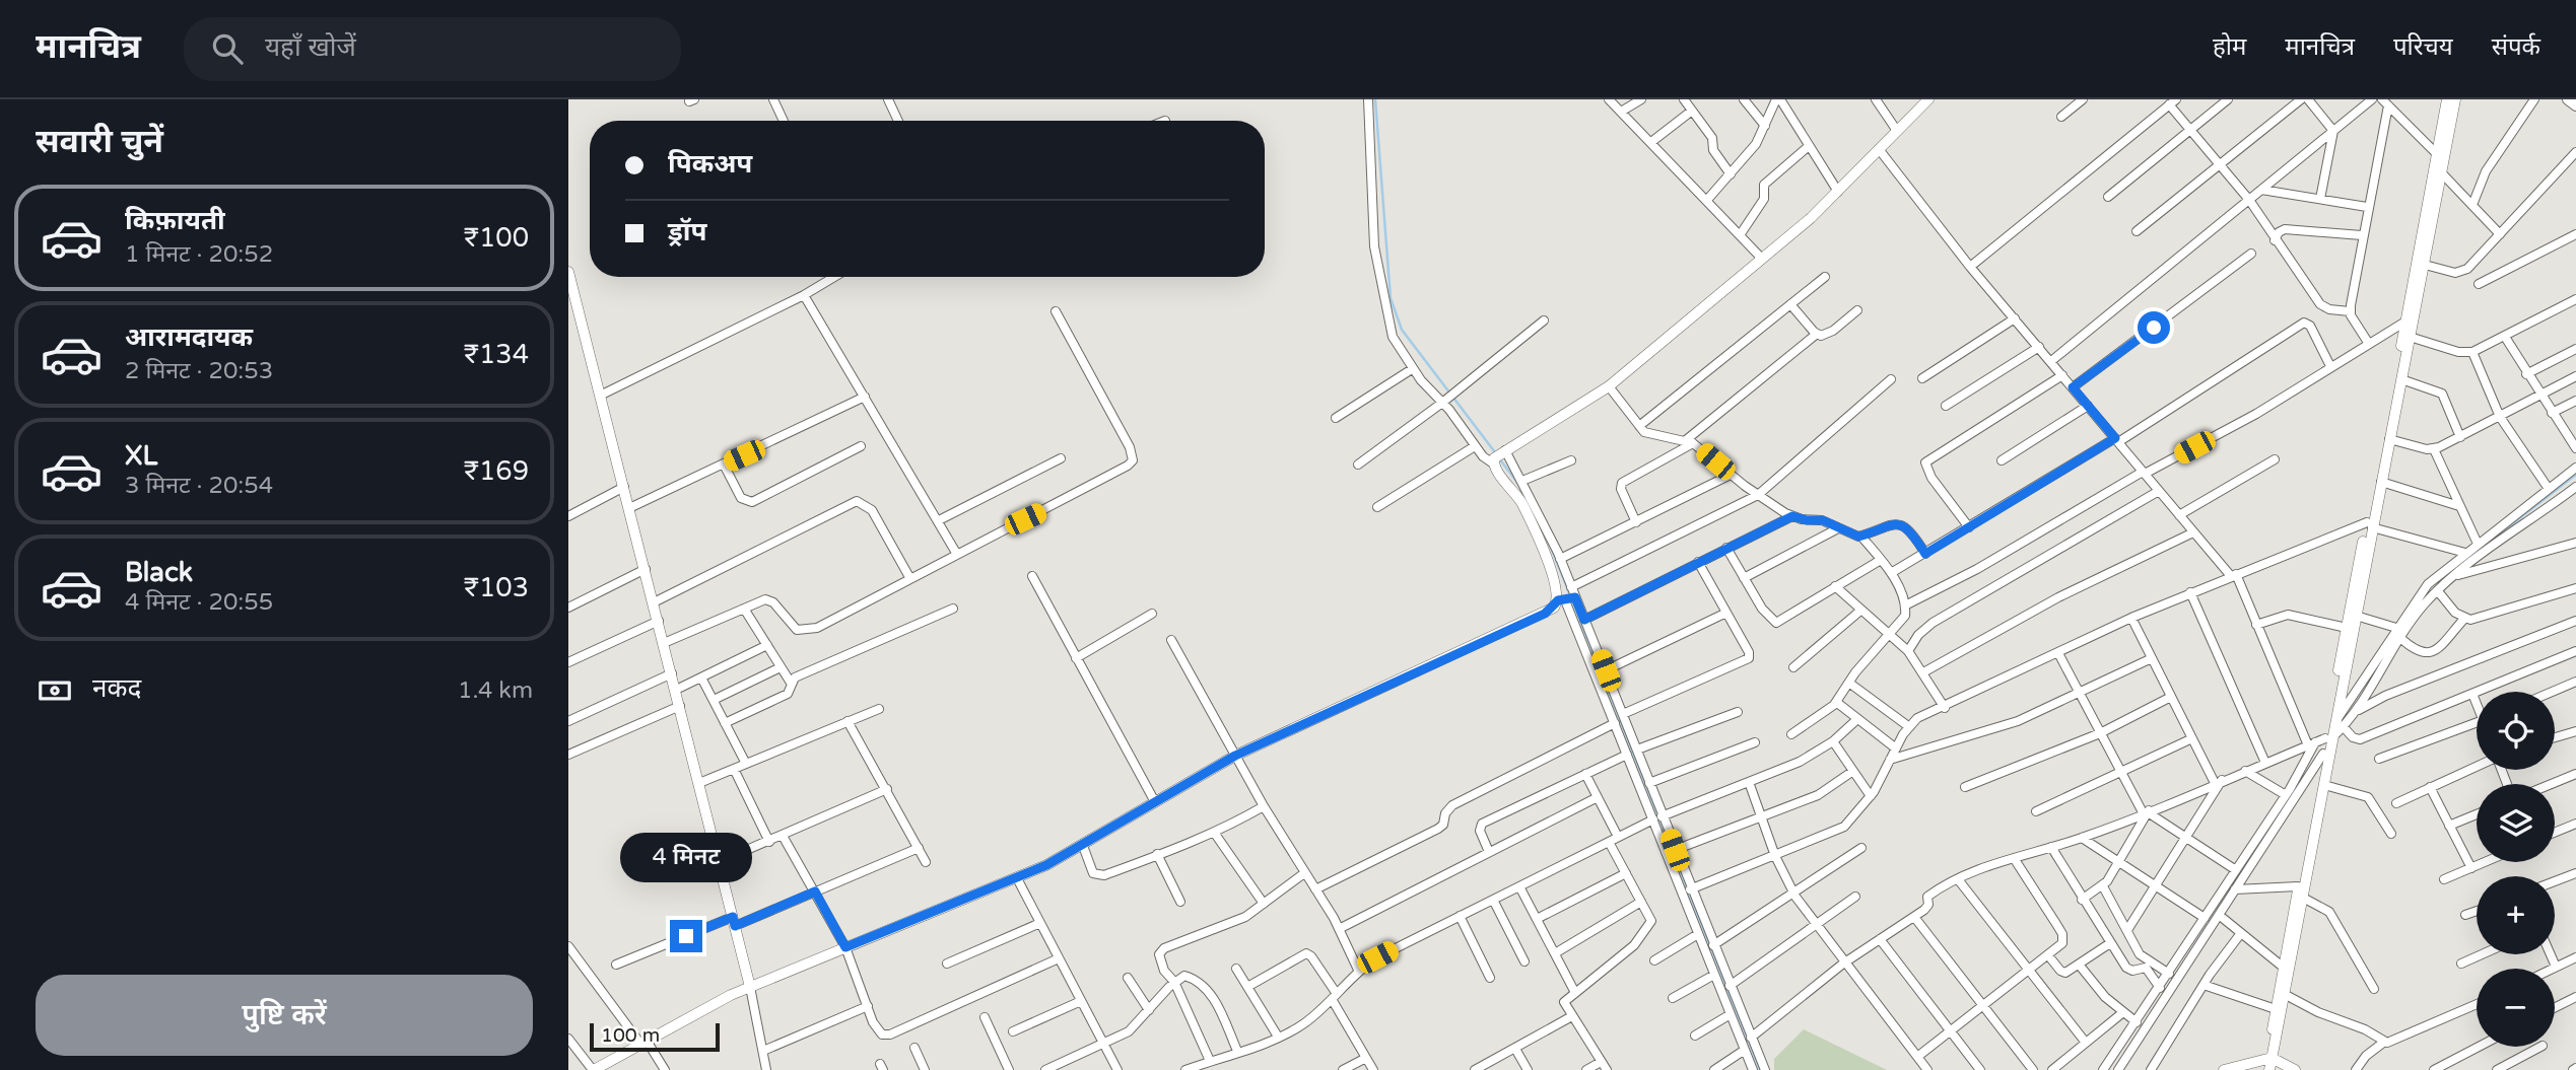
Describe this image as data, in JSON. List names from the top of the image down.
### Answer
{
  "scale_bar": "100 m",
  "page": {
    "header": "मानचित्र",
    "search": "यहाँ खोजें",
    "nav": [
      "होम",
      "मानचित्र",
      "परिचय",
      "संपर्क"
    ],
    "heading": "सवारी चुनें",
    "banner": ["पिकअप", "ड्रॉप"],
    "list": [
      {
        "name": "किफ़ायती",
        "note": "1 मिनट · 20:52",
        "value": "₹100"
      },
      {
        "name": "आरामदायक",
        "note": "2 मिनट · 20:53",
        "value": "₹134"
      },
      {
        "name": "XL",
        "note": "3 मिनट · 20:54",
        "value": "₹169"
      },
      {
        "name": "Black",
        "note": "4 मिनट · 20:55",
        "value": "₹103"
      }
    ],
    "pay": ["नकद", "1.4 km"],
    "map_buttons": ["+", "−"],
    "bubble": "4 मिनट",
    "buttons": "पुष्टि करें",
    "scale": "100 m"
  }
}
